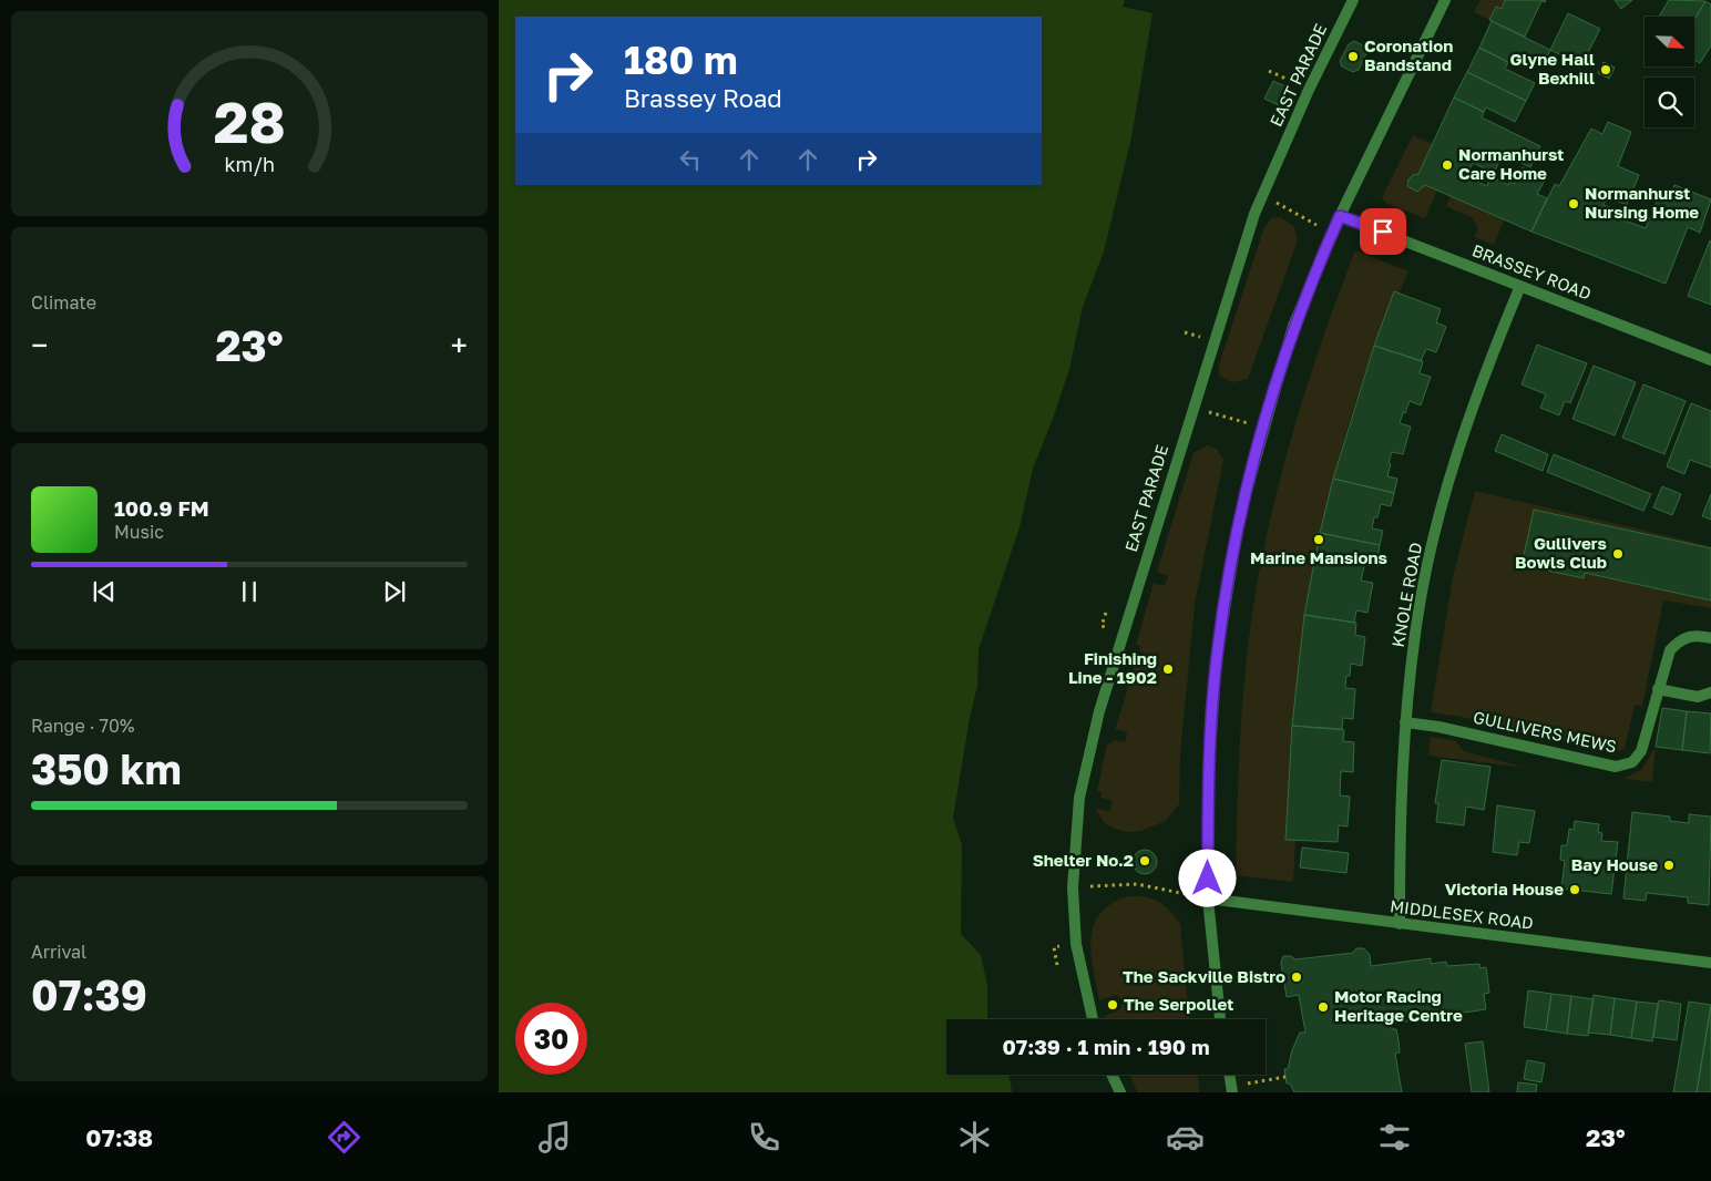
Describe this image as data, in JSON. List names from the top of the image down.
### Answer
{
  "streets": {
    "street": [
      "EAST PARADE",
      "BRASSEY ROAD",
      "KNOLE ROAD",
      "GULLIVERS MEWS",
      "MIDDLESEX ROAD"
    ]
  },
  "crossings": [
    ["BRASSEY ROAD", "KNOLE ROAD"],
    ["KNOLE ROAD", "GULLIVERS MEWS"],
    ["KNOLE ROAD", "MIDDLESEX ROAD"]
  ],
  "places": [
    "Coronation Bandstand",
    "Glyne Hall Bexhill",
    "Normanhurst Care Home",
    "Normanhurst Nursing Home",
    "Marine Mansions",
    "Gullivers Bowls Club",
    "Finishing Line - 1902",
    "Shelter No.2",
    "Bay House",
    "Victoria House",
    "The Sackville Bistro",
    "The Serpollet",
    "Motor Racing Heritage Centre"
  ],
  "north": "bottom right",
  "page": {
    "turn": ["180 m", "Brassey Road"],
    "tile": [
      "Climate",
      ["Range · 70%", "350 km"],
      ["Arrival", "07:39"]
    ],
    "heat": ["−", "23°", "+"],
    "song": ["100.9 FM", "Music"],
    "limit": "30",
    "trip": "07:39 · 1 min · 190 m",
    "tabs": ["07:38", "23°"],
    "gauge": ["28", "km/h"]
  }
}
